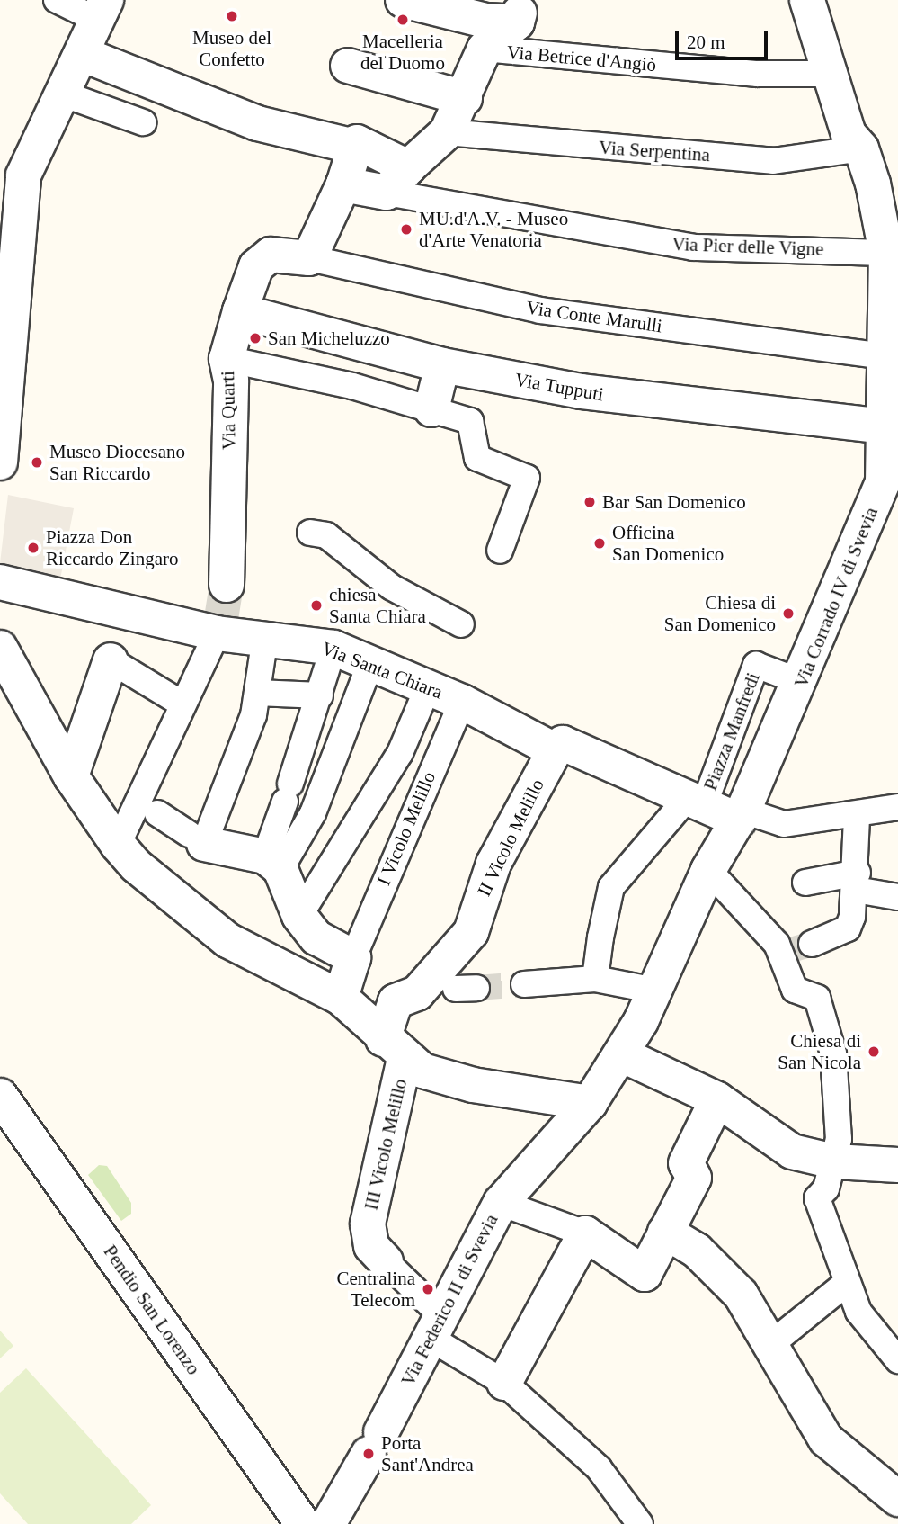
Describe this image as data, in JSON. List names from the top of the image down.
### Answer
{
  "streets": {
    "street": [
      "Via Betrice d'Angiò",
      "Via Serpentina",
      "Via Pier delle Vigne",
      "Via Conte Marulli",
      "Via Tupputi",
      "Via Quarti",
      "Via Corrado IV di Svevia",
      "Via Santa Chiara",
      "Piazza Manfredi",
      "I Vicolo Melillo",
      "II Vicolo Melillo",
      "III Vicolo Melillo",
      "Via Federico II di Svevia",
      "Pendio San Lorenzo"
    ]
  },
  "crossings": [
    ["Via Betrice d'Angiò", "Via Corrado IV di Svevia"],
    ["Via Serpentina", "Via Corrado IV di Svevia"],
    ["Via Pier delle Vigne", "Via Corrado IV di Svevia"],
    ["Via Conte Marulli", "Via Quarti"],
    ["Via Conte Marulli", "Via Corrado IV di Svevia"],
    ["Via Tupputi", "Via Quarti"],
    ["Via Tupputi", "Via Corrado IV di Svevia"],
    ["Via Corrado IV di Svevia", "Via Santa Chiara"],
    ["Via Corrado IV di Svevia", "Piazza Manfredi"],
    ["Via Corrado IV di Svevia", "Via Federico II di Svevia"],
    ["Via Santa Chiara", "Piazza Manfredi"],
    ["Via Santa Chiara", "I Vicolo Melillo"],
    ["Via Santa Chiara", "II Vicolo Melillo"],
    ["Via Santa Chiara", "Via Federico II di Svevia"],
    ["II Vicolo Melillo", "III Vicolo Melillo"],
    ["III Vicolo Melillo", "Via Federico II di Svevia"]
  ],
  "places": [
    "Museo del Confetto",
    "Macelleria del Duomo",
    "MU.d'A.V. - Museo d'Arte Venatoria",
    "San Micheluzzo",
    "Museo Diocesano San Riccardo",
    "Bar San Domenico",
    "Officina San Domenico",
    "Piazza Don Riccardo Zingaro",
    "chiesa Santa Chiara",
    "Chiesa di San Domenico",
    "Chiesa di San Nicola",
    "Centralina Telecom",
    "Porta Sant'Andrea"
  ],
  "scale_bar": "20 m"
}
